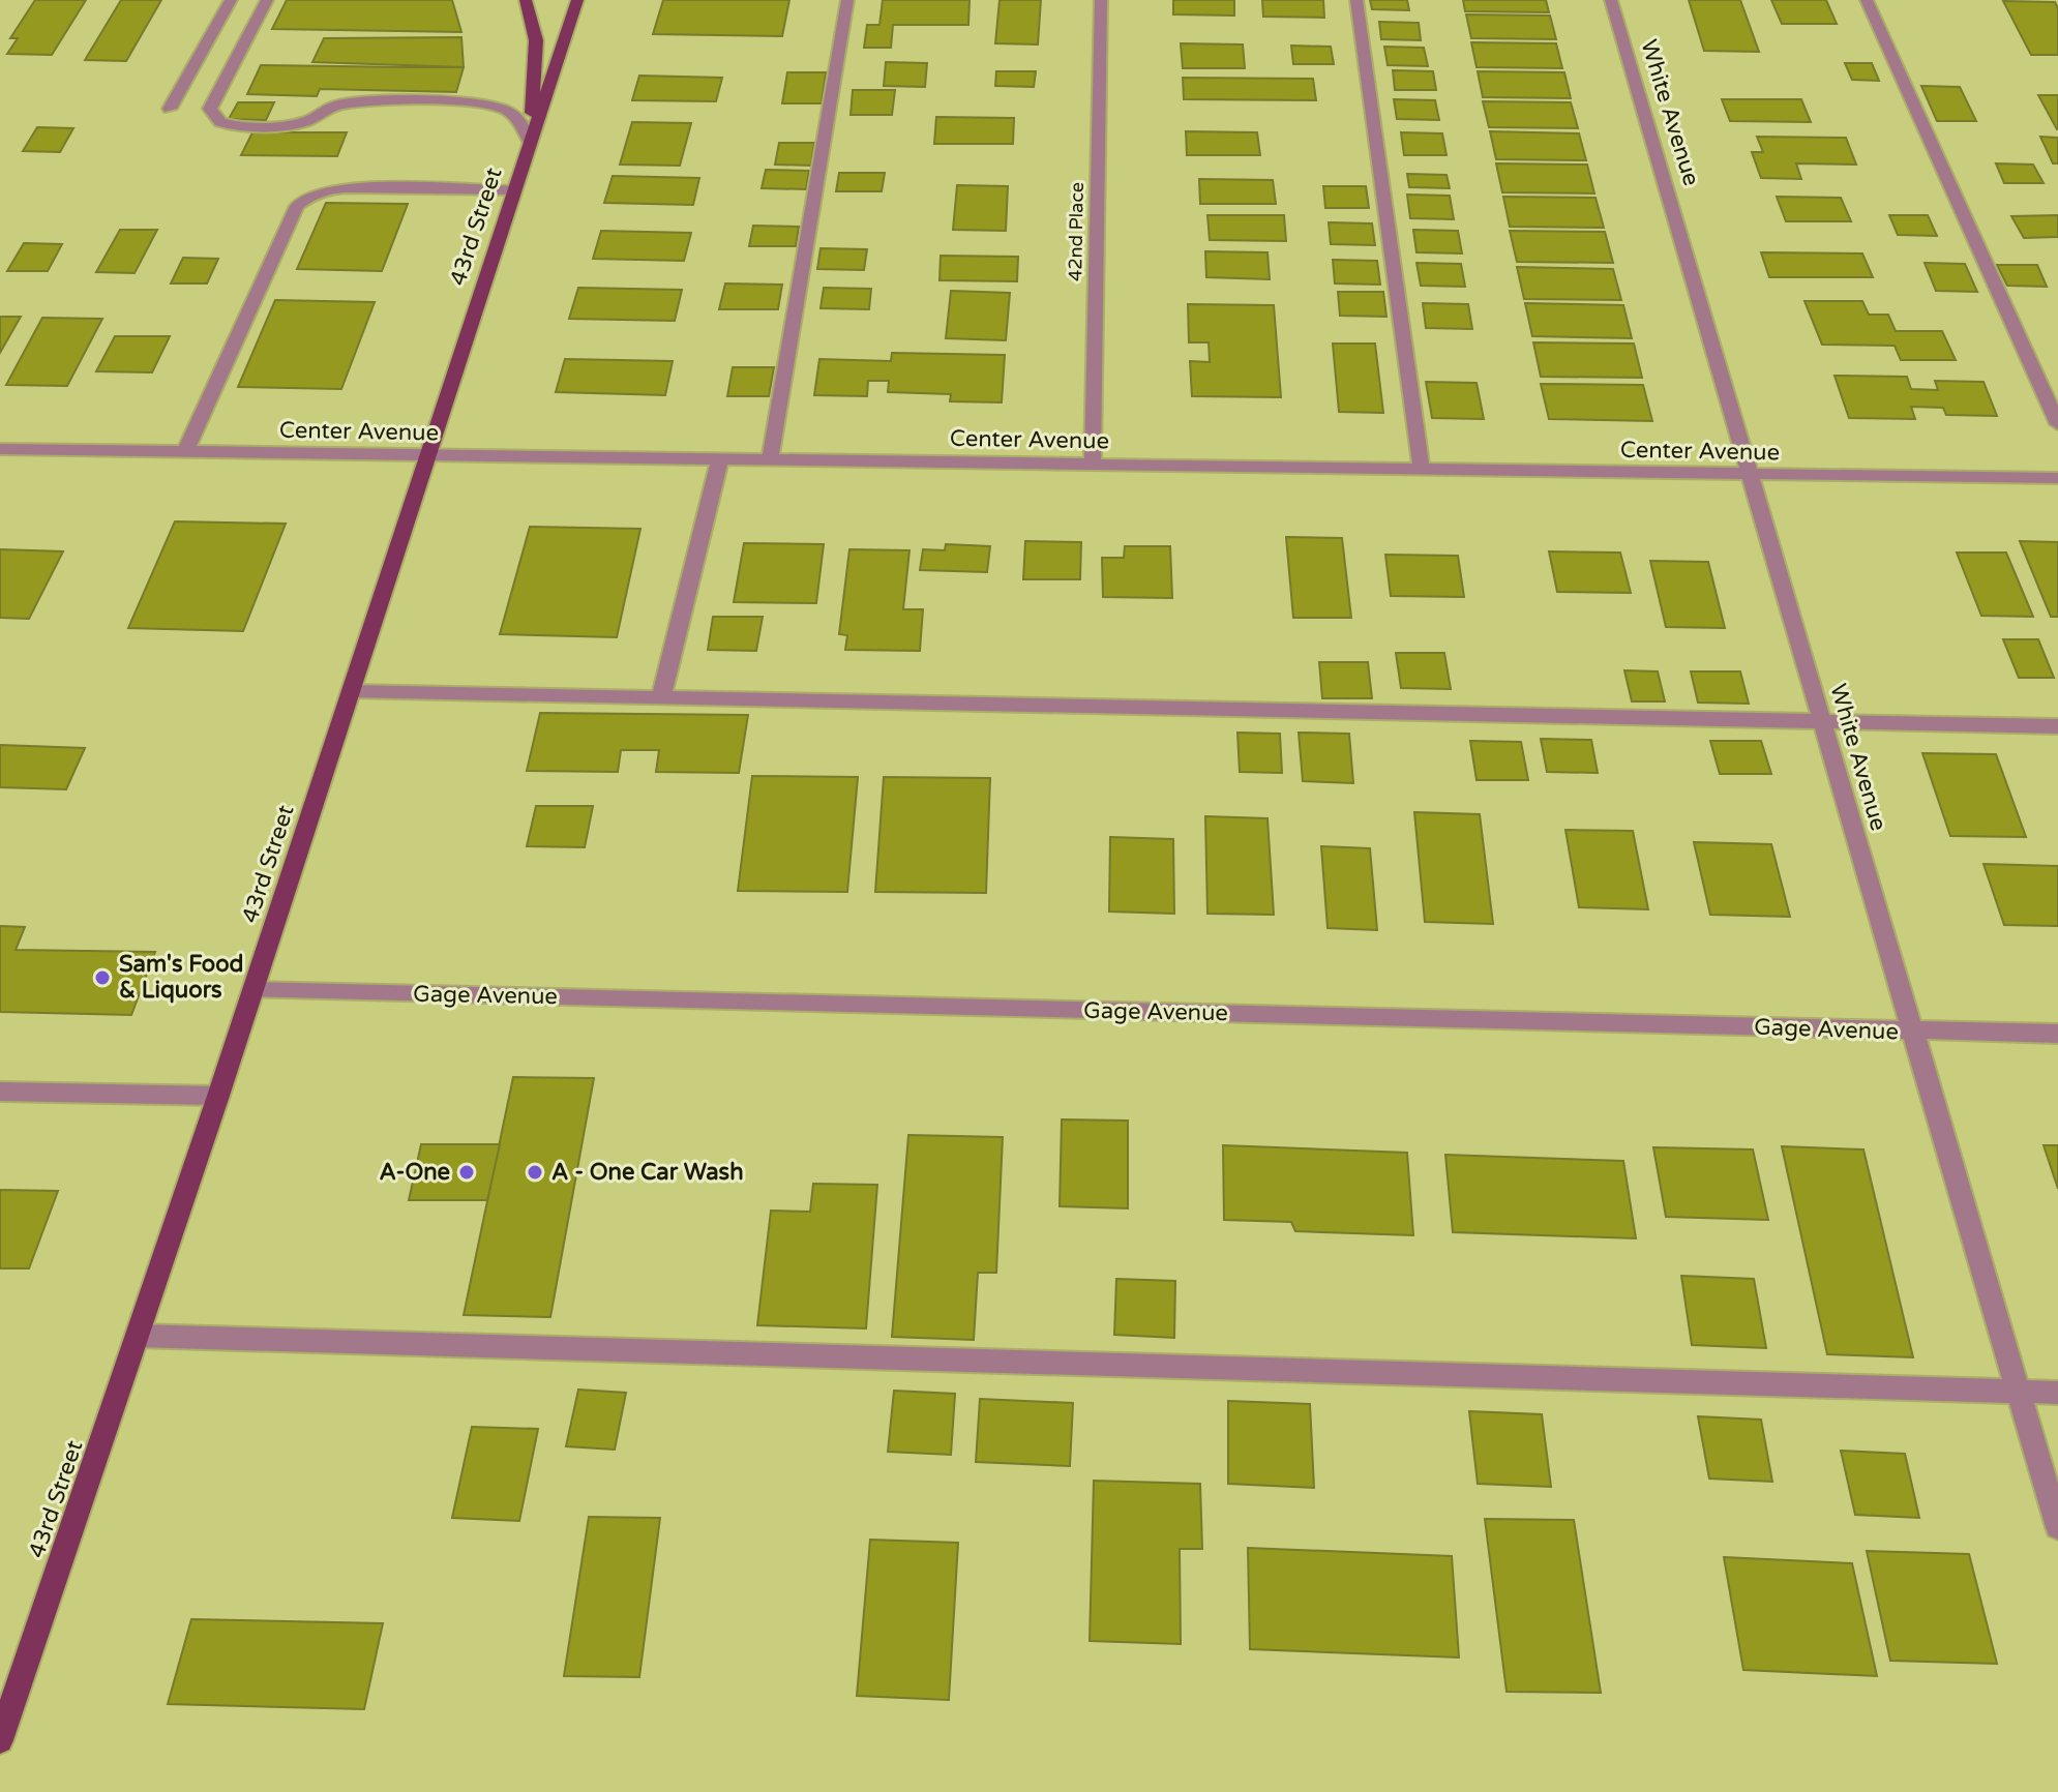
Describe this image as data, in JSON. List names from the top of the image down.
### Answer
{
  "streets": {
    "main road": ["43rd Street"],
    "street": [
      "White Avenue",
      "42nd Place",
      "Center Avenue",
      "Gage Avenue"
    ]
  },
  "crossings": [
    ["White Avenue", "Center Avenue"],
    ["White Avenue", "Gage Avenue"],
    ["43rd Street", "Center Avenue"],
    ["43rd Street", "Gage Avenue"],
    ["42nd Place", "Center Avenue"]
  ],
  "places": ["Sam's Food & Liquors", "A-One", "A - One Car Wash"]
}
